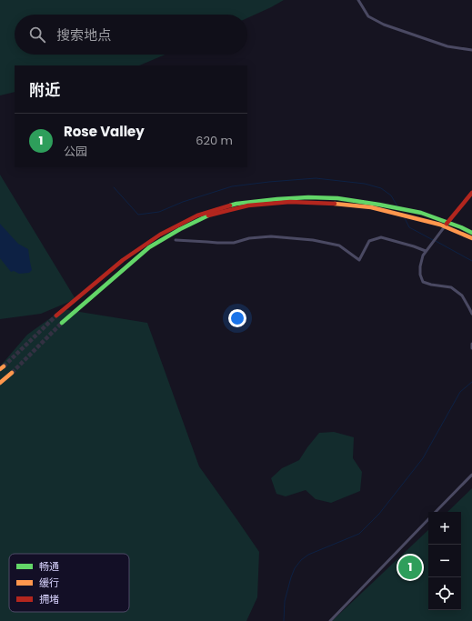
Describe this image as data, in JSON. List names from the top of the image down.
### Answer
{
  "legend": ["畅通", "缓行", "拥堵"],
  "page": {
    "search": "搜索地点",
    "heading": "附近",
    "list": [
      {
        "mark": "1",
        "name": "Rose Valley",
        "note": "公园",
        "value": "620 m"
      }
    ],
    "map_buttons": ["+", "−"],
    "pins": "1"
  }
}
